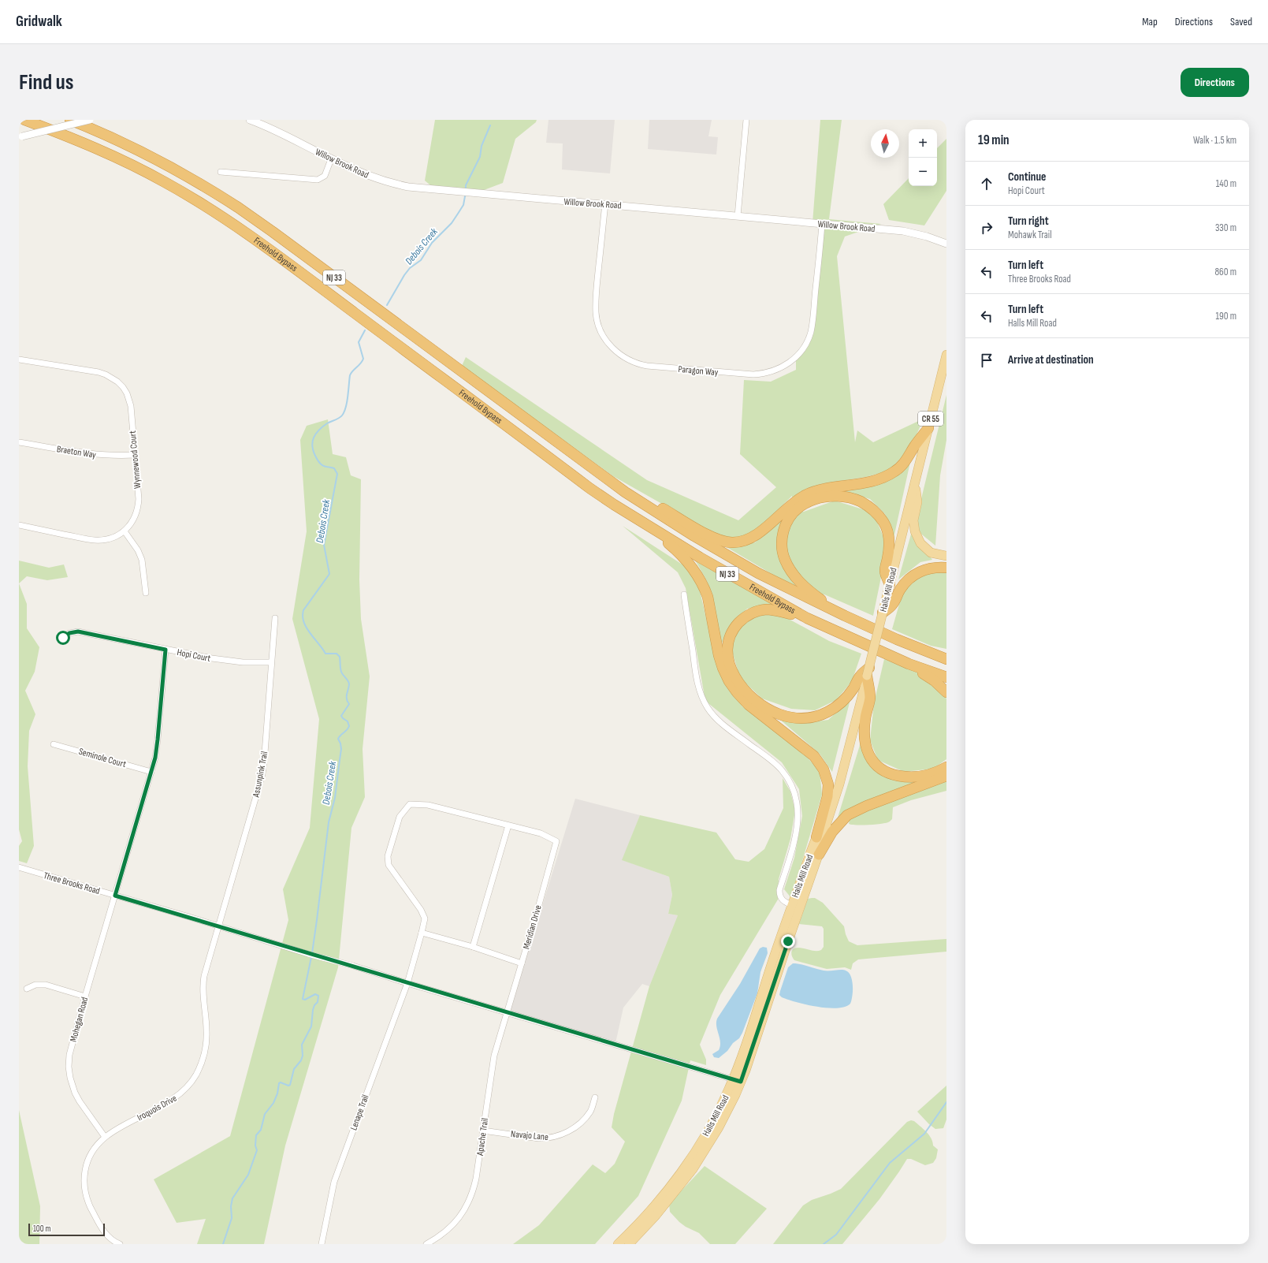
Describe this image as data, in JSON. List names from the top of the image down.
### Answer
{
  "streets": {
    "highway": ["Freehold Bypass", "NJ 33"],
    "main road": ["CR 55", "Halls Mill Road"],
    "street": [
      "Willow Brook Road",
      "Paragon Way",
      "Braeton Way",
      "Wynnewood Court",
      "Hopi Court",
      "Seminole Court",
      "Assunpink Trail",
      "Three Brooks Road",
      "Meridian Drive",
      "Mohegan Road",
      "Iroquois Drive",
      "Lenape Trail",
      "Navajo Lane",
      "Apache Trail"
    ]
  },
  "crossings": [
    ["Willow Brook Road", "Paragon Way"],
    ["Braeton Way", "Wynnewood Court"],
    ["Halls Mill Road", "Three Brooks Road"],
    ["Hopi Court", "Assunpink Trail"],
    ["Hopi Court", "Mohegan Road"],
    ["Seminole Court", "Mohegan Road"],
    ["Assunpink Trail", "Three Brooks Road"],
    ["Assunpink Trail", "Iroquois Drive"],
    ["Three Brooks Road", "Meridian Drive"],
    ["Three Brooks Road", "Mohegan Road"],
    ["Three Brooks Road", "Iroquois Drive"],
    ["Three Brooks Road", "Lenape Trail"],
    ["Three Brooks Road", "Apache Trail"],
    ["Meridian Drive", "Lenape Trail"],
    ["Meridian Drive", "Apache Trail"],
    ["Mohegan Road", "Iroquois Drive"],
    ["Navajo Lane", "Apache Trail"]
  ],
  "water": ["Debois Creek"],
  "scale_bar": "100 m",
  "north": "top",
  "page": {
    "header": "Gridwalk",
    "nav": ["Map", "Directions", "Saved"],
    "buttons": "Directions",
    "title": "Find us",
    "heading": ["19 min", "Walk · 1.5 km"],
    "map_buttons": ["+", "−"],
    "list": [
      ["Continue", "Hopi Court", "140 m"],
      ["Turn right", "Mohawk Trail", "330 m"],
      ["Turn left", "Three Brooks Road", "860 m"],
      ["Turn left", "Halls Mill Road", "190 m"],
      "Arrive at destination"
    ],
    "scale": "100 m"
  }
}
